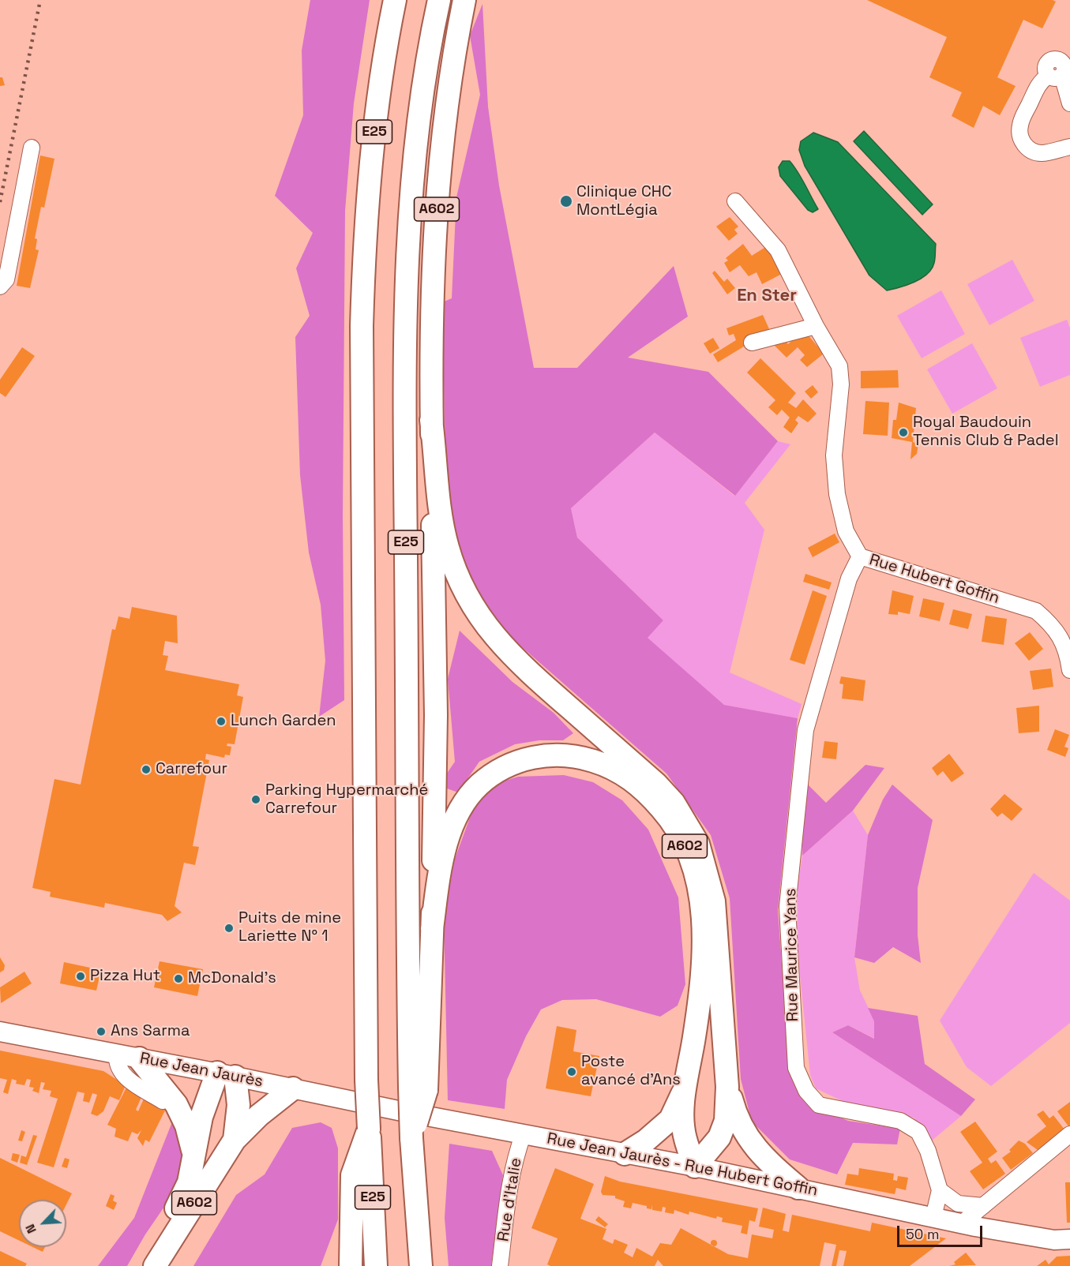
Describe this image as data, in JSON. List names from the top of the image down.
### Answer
{
  "streets": {
    "highway": ["E25", "A602"],
    "main road": ["Rue Jean Jaurès", "Rue Jean Jaurès - Rue Hubert Goffin"],
    "street": ["Rue Hubert Goffin", "Rue Maurice Yans", "Rue d'Italie"]
  },
  "crossings": [
    ["E25", "A602"],
    ["A602", "Rue Jean Jaurès"],
    ["A602", "Rue Jean Jaurès - Rue Hubert Goffin"],
    ["Rue Hubert Goffin", "Rue Maurice Yans"],
    ["Rue Maurice Yans", "Rue Jean Jaurès - Rue Hubert Goffin"],
    ["Rue Jean Jaurès", "Rue Jean Jaurès - Rue Hubert Goffin"],
    ["Rue Jean Jaurès - Rue Hubert Goffin", "Rue d'Italie"]
  ],
  "districts": ["En Ster"],
  "places": [
    "Clinique CHC MontLégia",
    "Royal Baudouin Tennis Club & Padel",
    "Lunch Garden",
    "Carrefour",
    "Parking Hypermarché Carrefour",
    "Puits de mine Lariette N° 1",
    "Pizza Hut",
    "McDonald's",
    "Ans Sarma",
    "Poste avancé d'Ans"
  ],
  "scale_bar": "50 m",
  "north": "bottom left"
}
